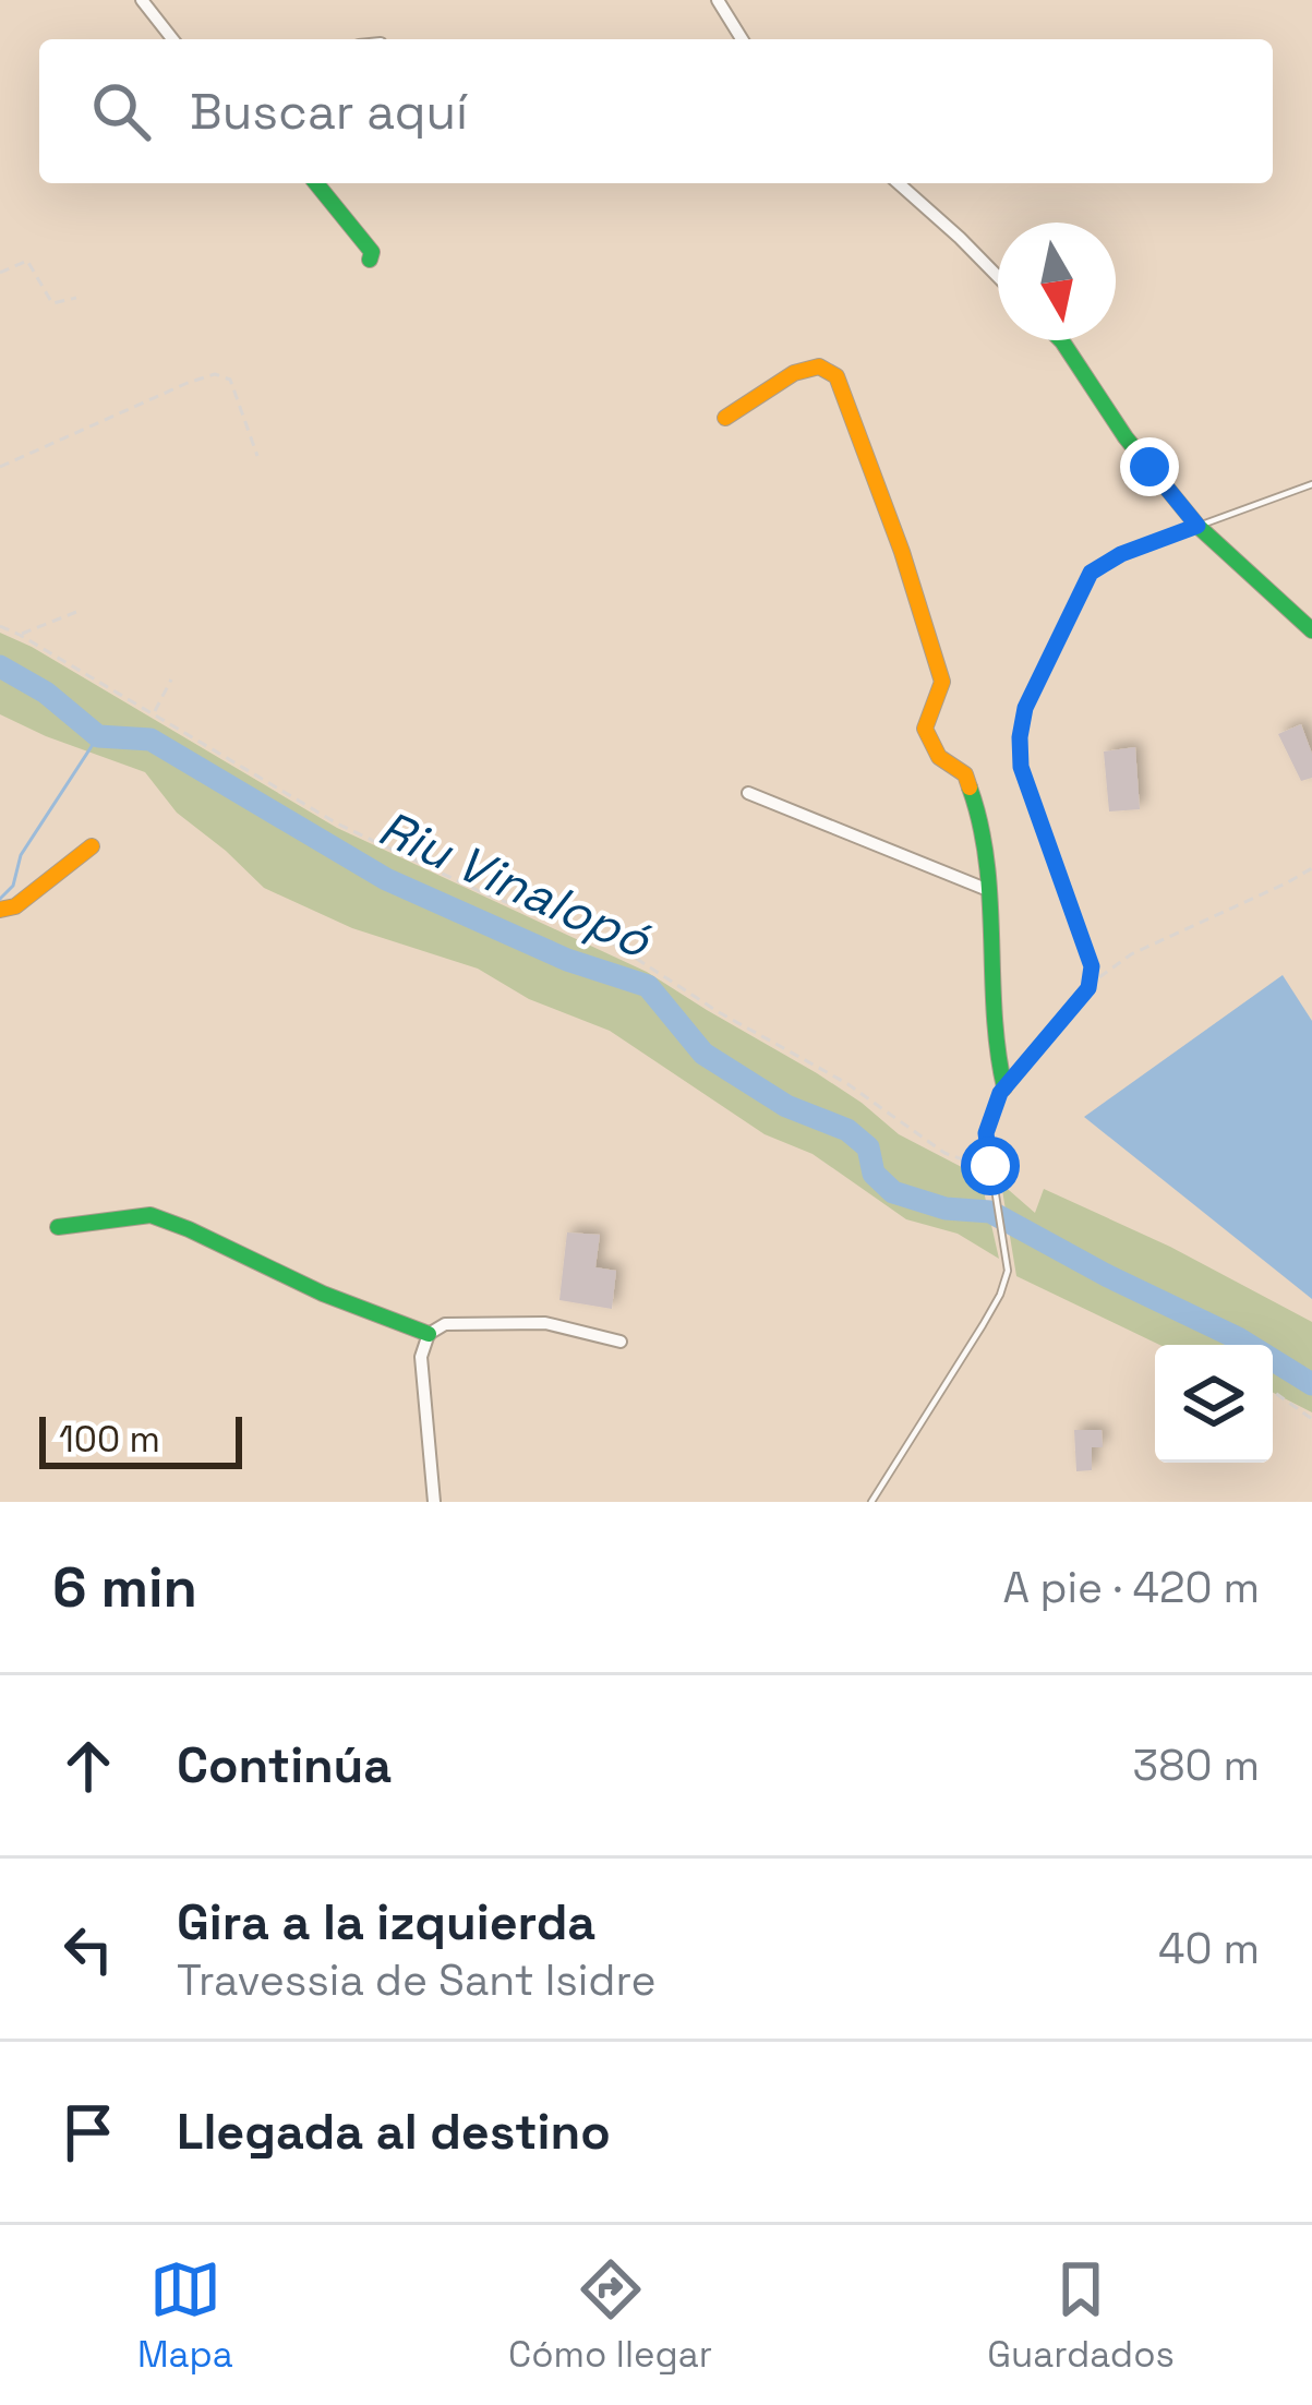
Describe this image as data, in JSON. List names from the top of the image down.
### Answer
{
  "water": ["Riu Vinalopó"],
  "scale_bar": "100 m",
  "north": "bottom",
  "page": {
    "search": "Buscar aquí",
    "scale": "100 m",
    "heading": ["6 min", "A pie · 420 m"],
    "list": [
      ["Continúa", "380 m"],
      ["Gira a la izquierda", "Travessia de Sant Isidre", "40 m"],
      "Llegada al destino"
    ],
    "nav": ["Mapa", "Cómo llegar", "Guardados"]
  }
}
